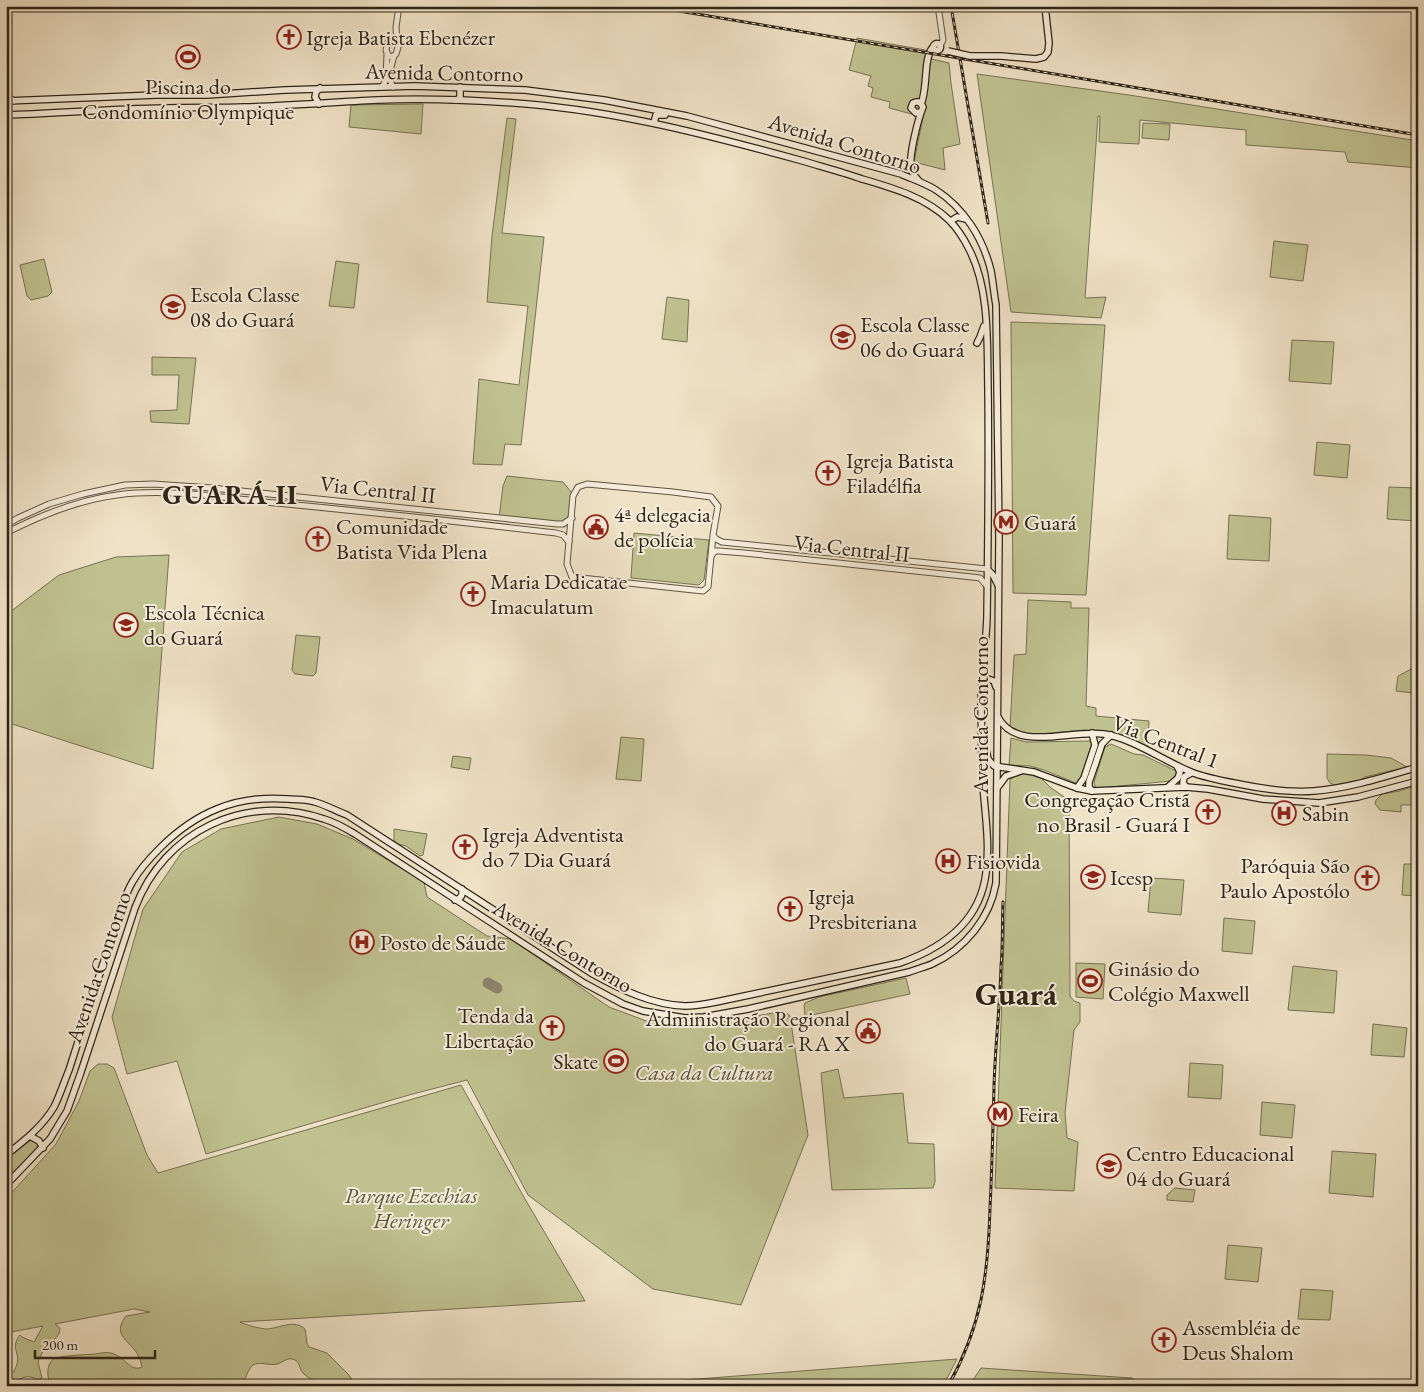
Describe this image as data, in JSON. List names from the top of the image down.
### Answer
{
  "streets": {
    "main road": ["Avenida Contorno", "Via Central 1"],
    "street": ["Via Central II"]
  },
  "crossings": [
    ["Avenida Contorno", "Via Central II"],
    ["Avenida Contorno", "Via Central 1"]
  ],
  "districts": ["GUARÁ II", "Guará"],
  "parks": ["Casa da Cultura", "Parque Ezechias Heringer"],
  "places": {
    "church": [
      "Igreja Batista Ebenézer",
      "Igreja Batista Filadélfia",
      "Comunidade Batista Vida Plena",
      "Maria Dedicatae Imaculatum",
      "Congregação Cristã no Brasil - Guará I",
      "Igreja Adventista do 7 Dia Guará",
      "Paróquia São Paulo Apostólo",
      "Igreja Presbiteriana",
      "Tenda da Libertação",
      "Assembléia de Deus Shalom"
    ],
    "sports": ["Piscina do Condomínio Olympique", "Ginásio do Colégio Maxwell", "Skate"],
    "school or university": [
      "Escola Classe 08 do Guará",
      "Escola Classe 06 do Guará",
      "Escola Técnica do Guará",
      "Icesp",
      "Centro Educacional 04 do Guará"
    ],
    "metro station": ["Guará", "Feira"],
    "public building": ["4ª delegacia de polícia", "Administração Regional do Guará - RA X"],
    "hospital": ["Sabin", "Fisiovida", "Posto de Sáude"]
  },
  "scale_bar": "200 m"
}
